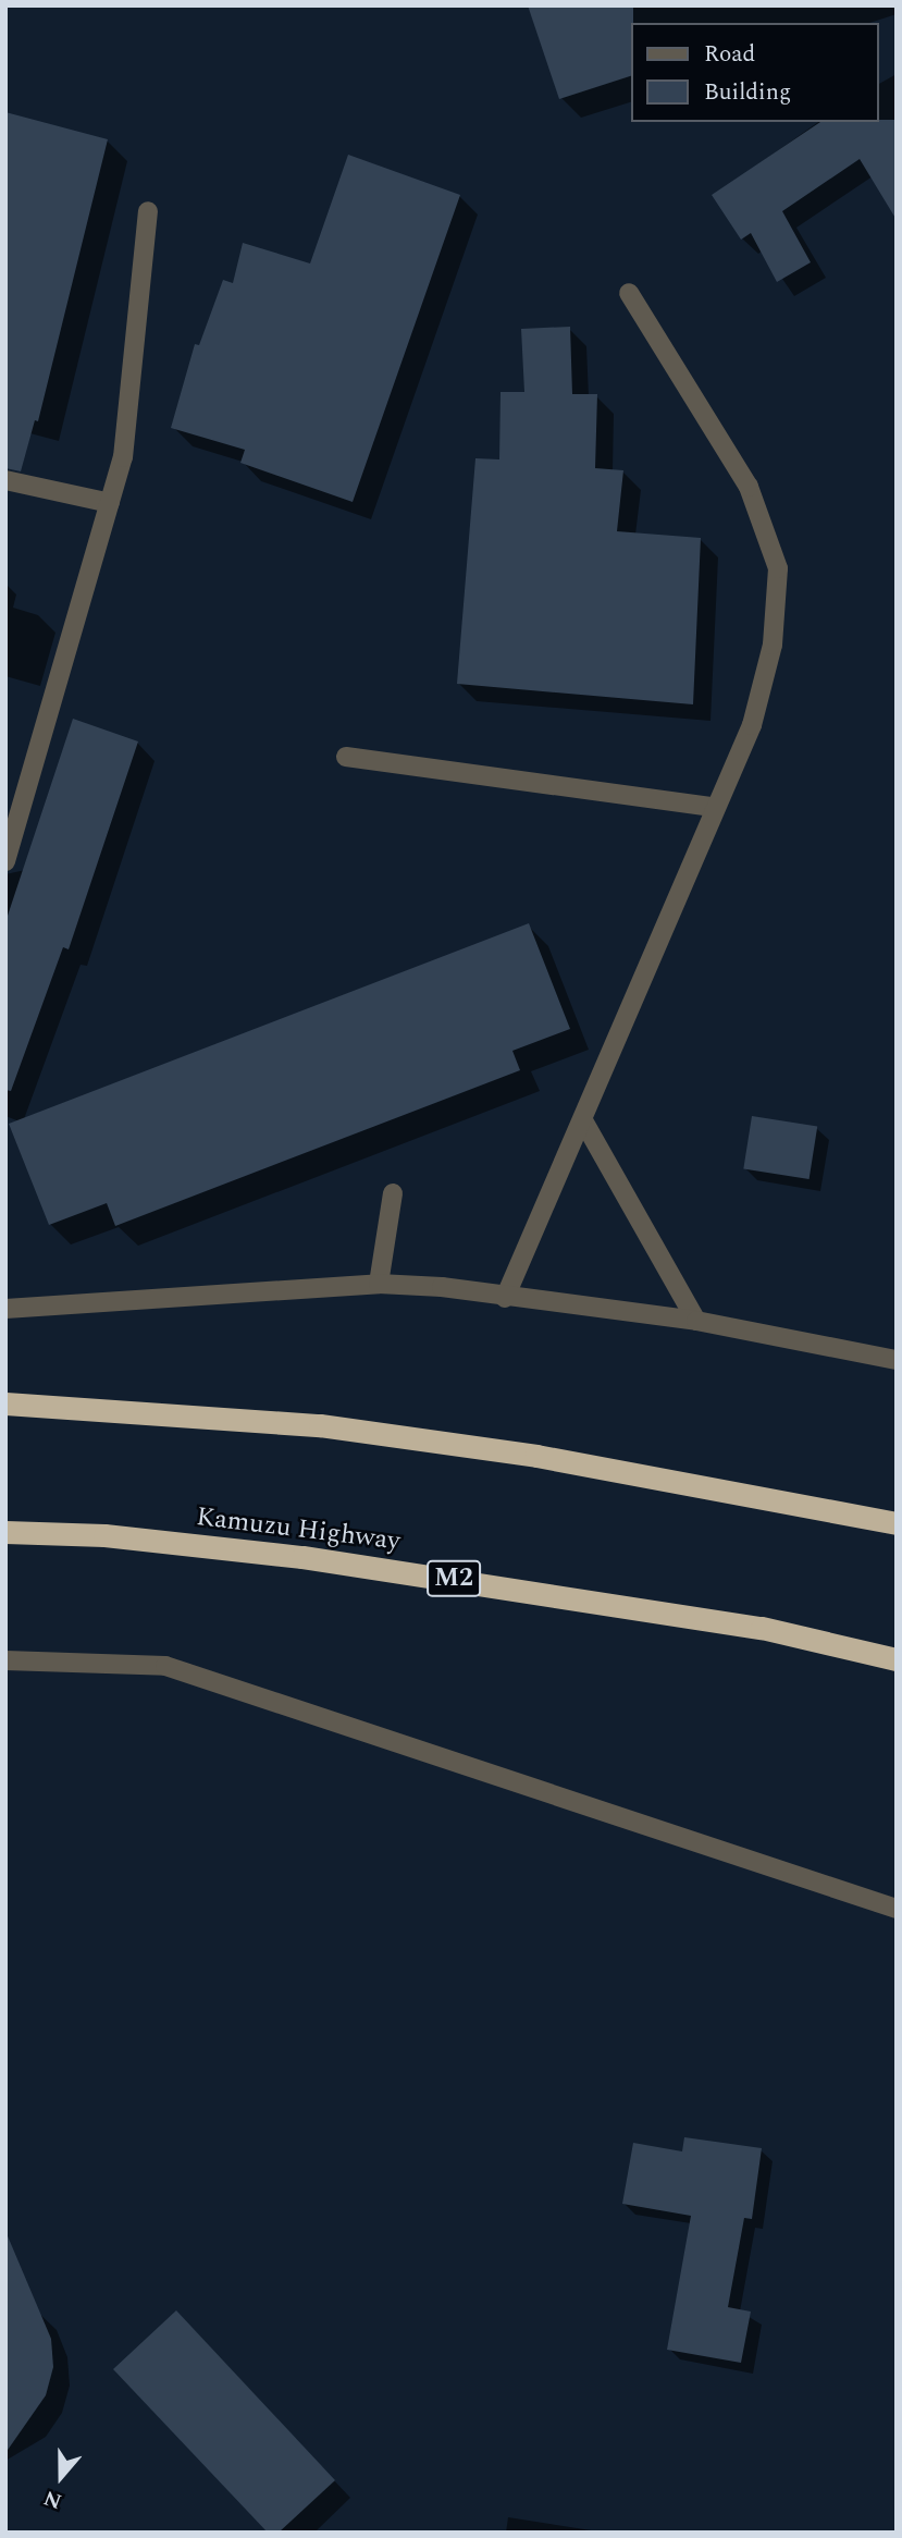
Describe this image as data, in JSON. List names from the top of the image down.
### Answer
{
  "streets": {
    "highway": ["Kamuzu Highway", "M2"]
  },
  "legend": ["Road", "Building"],
  "north": "bottom"
}
